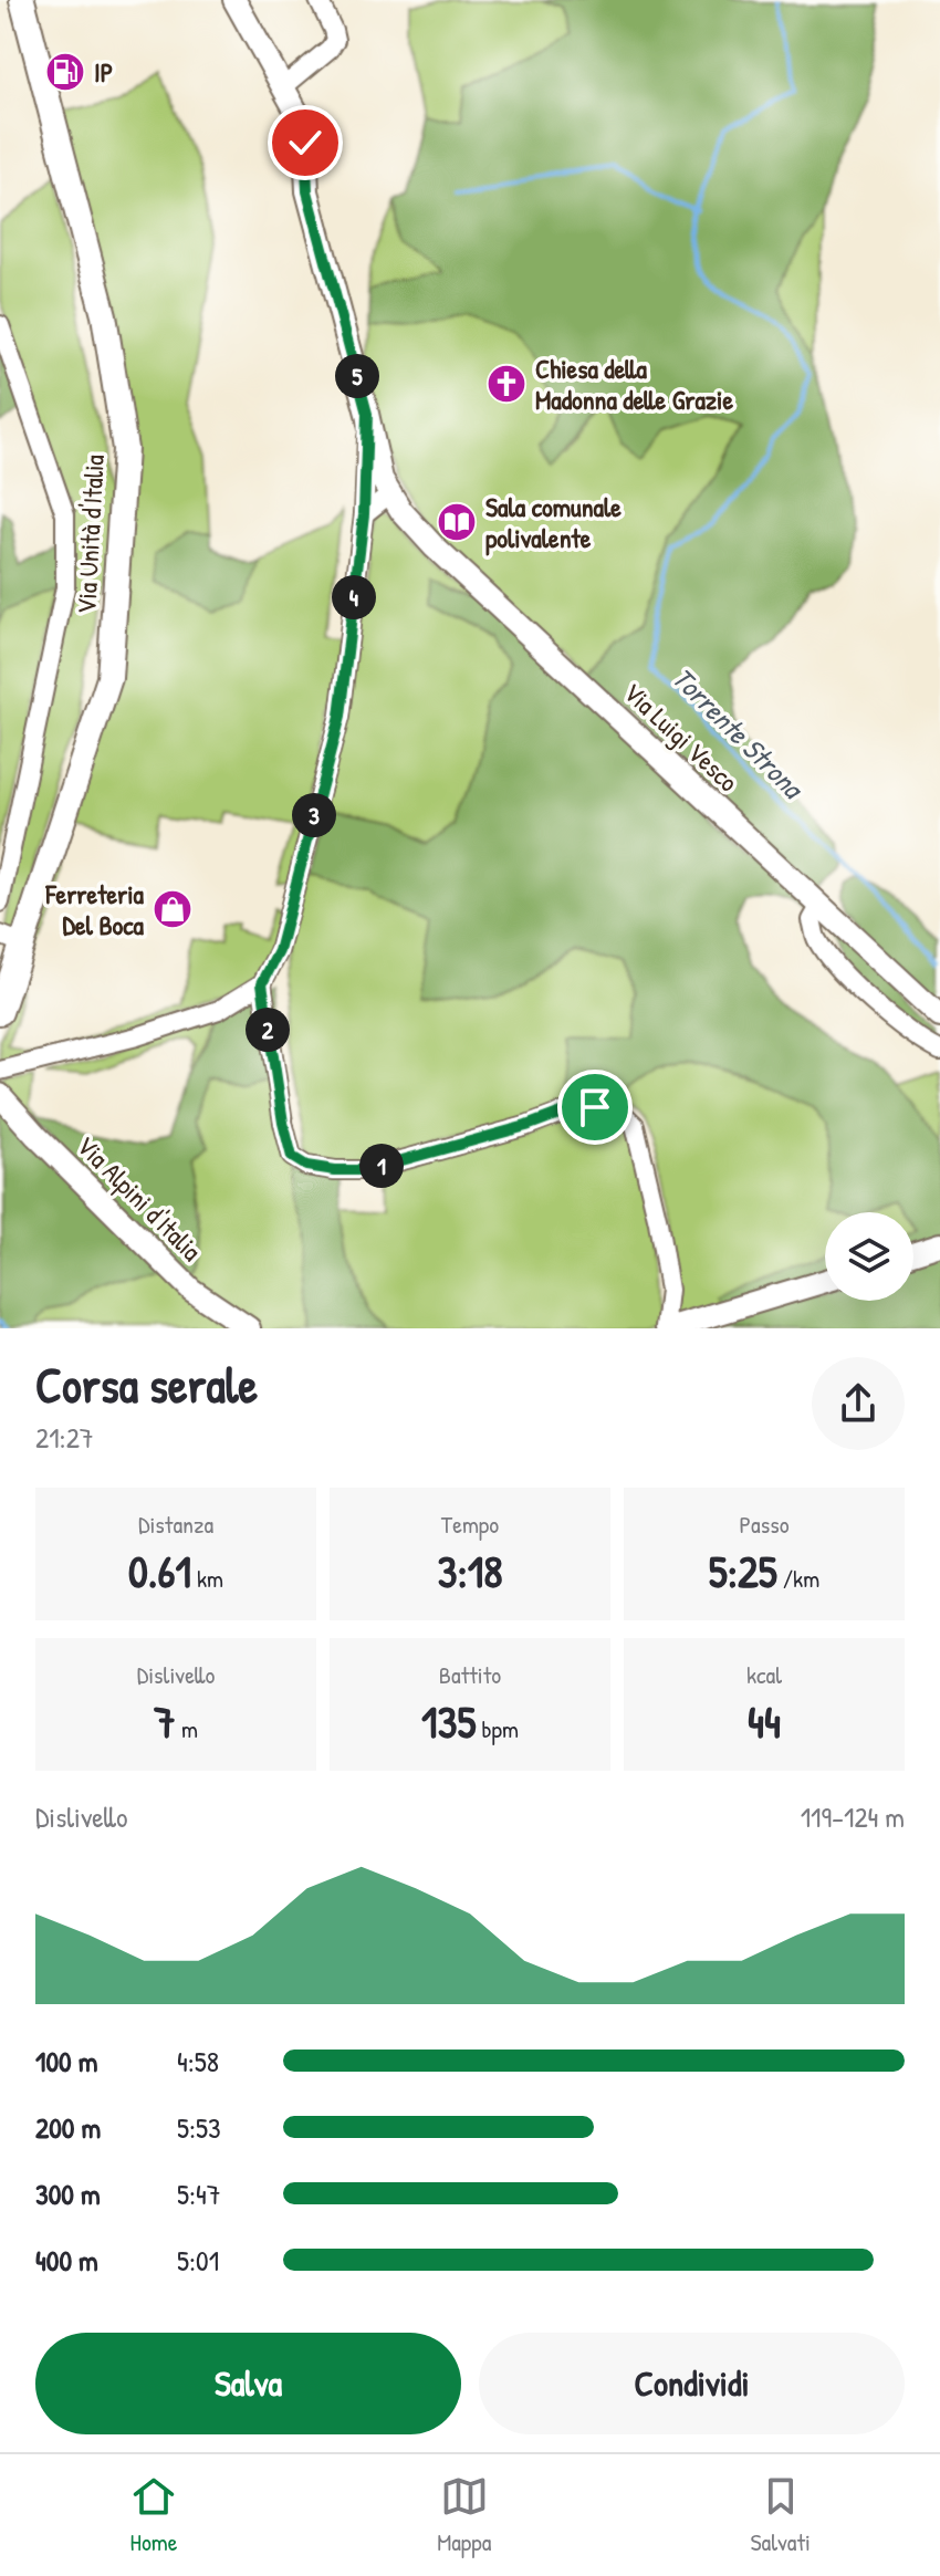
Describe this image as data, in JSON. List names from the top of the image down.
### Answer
{
  "streets": {
    "main road": ["Via Unità d'Italia"],
    "street": ["Via Luigi Vesco", "Via Alpini d'Italia"]
  },
  "water": ["Torrente Strona"],
  "places": {
    "fuel station": ["IP"],
    "church": ["Chiesa della Madonna delle Grazie"],
    "library": ["Sala comunale polivalente"],
    "shop": ["Ferreteria Del Boca"]
  },
  "page": {
    "pins": [
      "5",
      "4",
      "3",
      "2",
      "1"
    ],
    "heading": ["Corsa serale", "21:27"],
    "stats": [
      ["Distanza", "0.61 km"],
      ["Tempo", "3:18"],
      ["Passo", "5:25 /km"],
      ["Dislivello", "7 m"],
      ["Battito", "135 bpm"],
      ["kcal", "44"]
    ],
    "chart": ["Dislivello", "119–124 m"],
    "list": [
      {
        "name": "100 m",
        "note": "4:58"
      },
      {
        "name": "200 m",
        "note": "5:53"
      },
      {
        "name": "300 m",
        "note": "5:47"
      },
      {
        "name": "400 m",
        "note": "5:01"
      }
    ],
    "buttons": ["Salva", "Condividi"],
    "tabs": ["Home", "Mappa", "Salvati"]
  }
}
